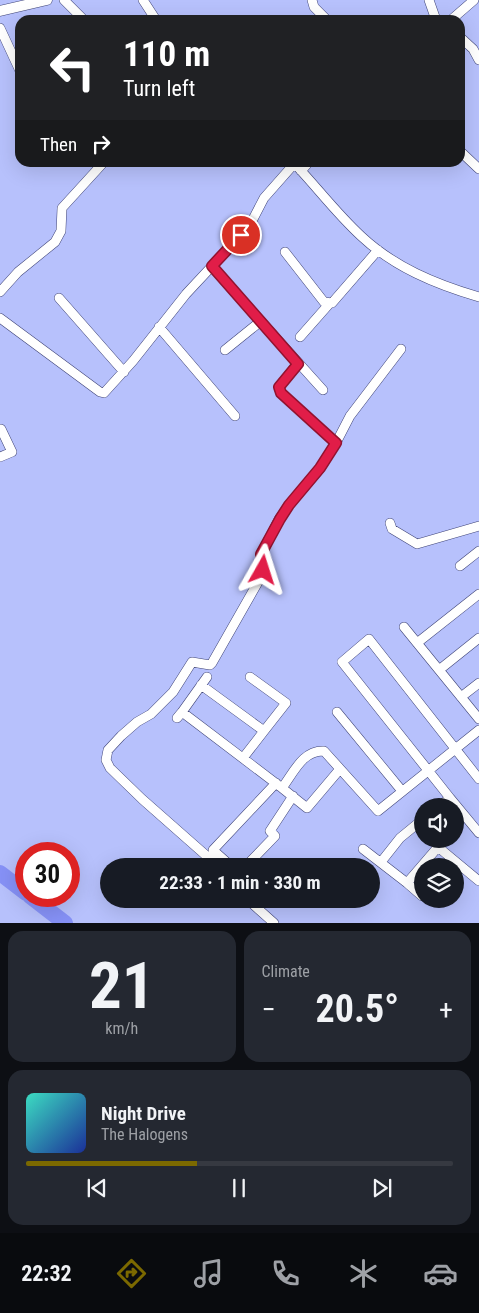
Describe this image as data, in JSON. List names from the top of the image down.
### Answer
{
  "page": {
    "turn": ["110 m", "Turn left"],
    "then": "Then",
    "limit": "30",
    "trip": "22:33 · 1 min · 330 m",
    "tile": [
      ["21", "km/h"],
      "Climate"
    ],
    "heat": ["−", "20.5°", "+"],
    "song": ["Night Drive", "The Halogens"],
    "tabs": "22:32"
  }
}
